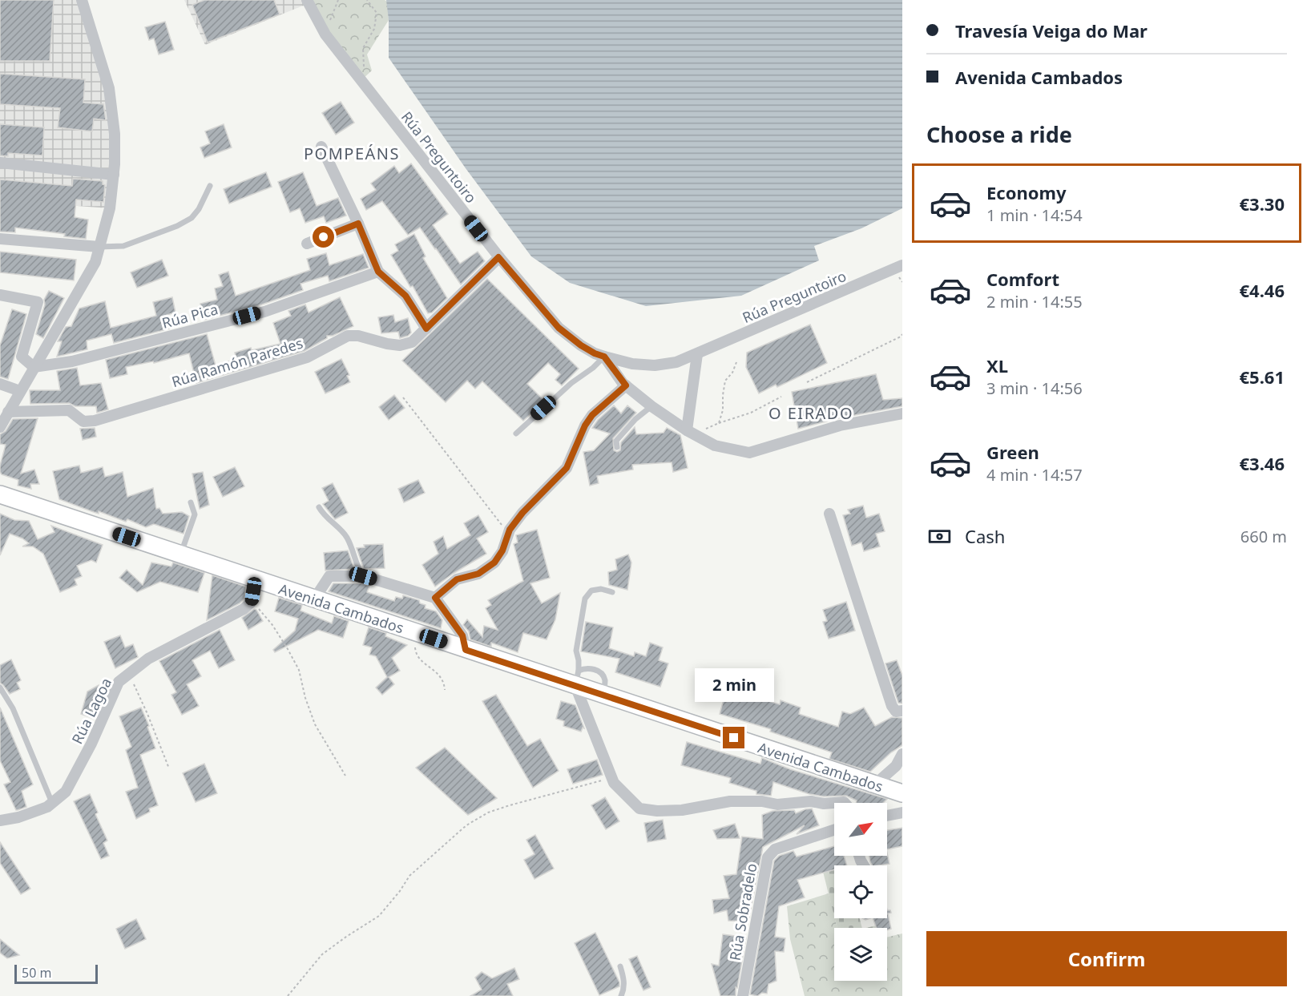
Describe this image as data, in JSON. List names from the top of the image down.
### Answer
{
  "streets": {
    "main road": ["Avenida Cambados"],
    "street": [
      "Rúa Preguntoiro",
      "Rúa Pica",
      "Rúa Ramón Paredes",
      "Rúa Lagoa",
      "Rúa Sobradelo"
    ]
  },
  "crossings": [
    ["Rúa Preguntoiro", "Rúa Ramón Paredes"]
  ],
  "districts": ["POMPEÁNS", "O EIRADO"],
  "scale_bar": "50 m",
  "north": "top right",
  "page": {
    "banner": ["Travesía Veiga do Mar", "Avenida Cambados"],
    "heading": "Choose a ride",
    "list": [
      {
        "name": "Economy",
        "note": "1 min · 14:54",
        "value": "€3.30"
      },
      {
        "name": "Comfort",
        "note": "2 min · 14:55",
        "value": "€4.46"
      },
      {
        "name": "XL",
        "note": "3 min · 14:56",
        "value": "€5.61"
      },
      {
        "name": "Green",
        "note": "4 min · 14:57",
        "value": "€3.46"
      }
    ],
    "pay": ["Cash", "660 m"],
    "bubble": "2 min",
    "buttons": "Confirm",
    "scale": "50 m"
  }
}
